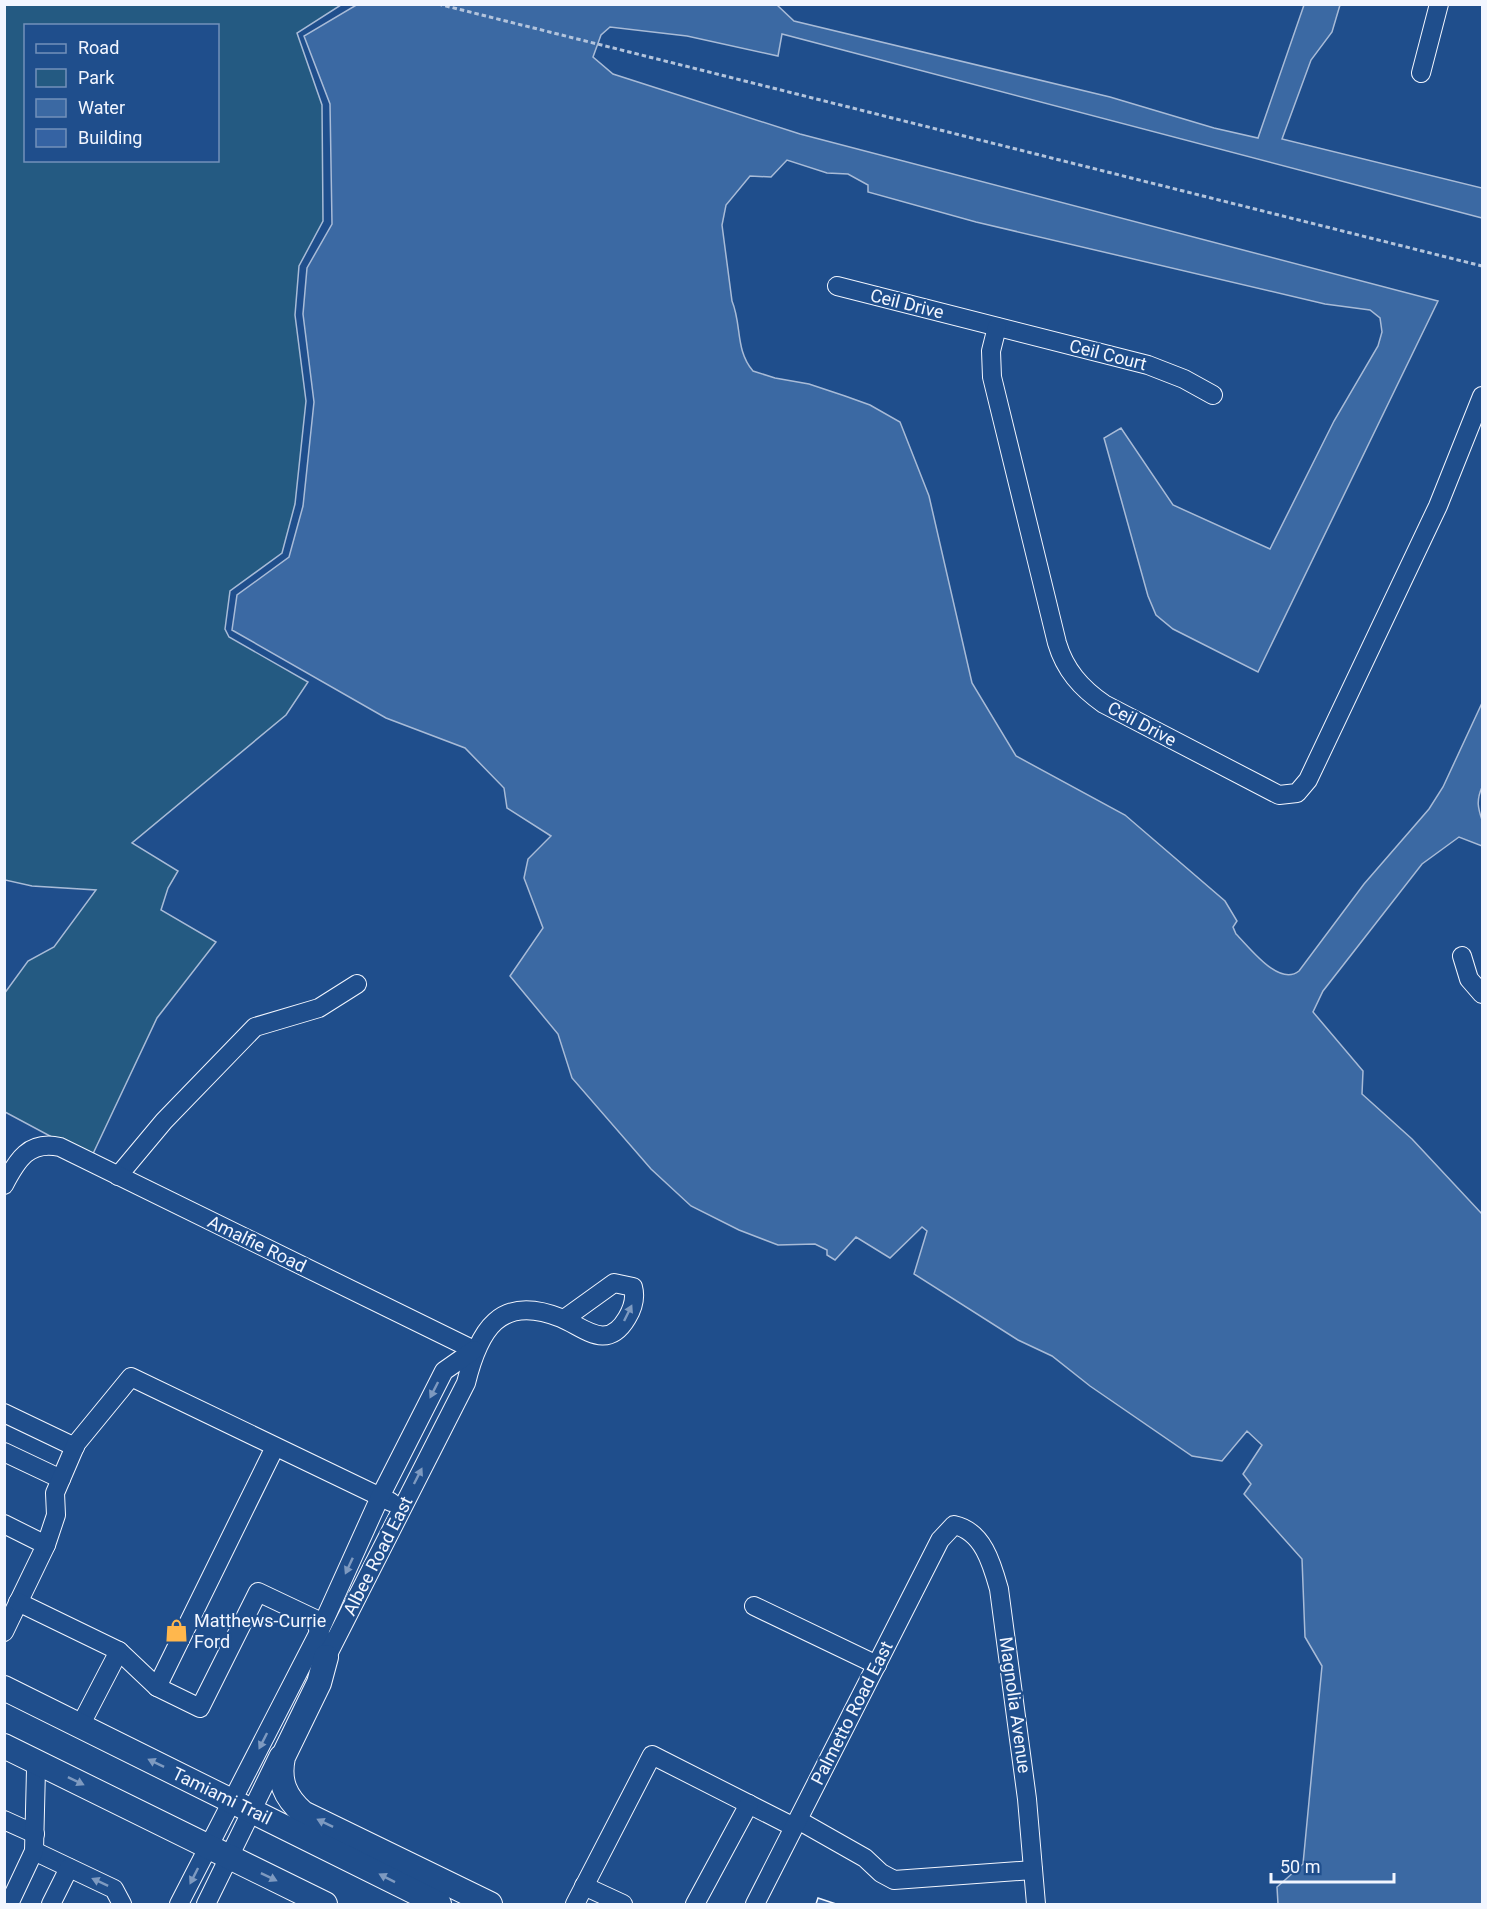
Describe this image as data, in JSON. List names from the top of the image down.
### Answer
{
  "streets": {
    "main road": ["Tamiami Trail"],
    "street": [
      "Ceil Drive",
      "Ceil Court",
      "Amalfie Road",
      "Albee Road East",
      "Magnolia Avenue",
      "Palmetto Road East"
    ]
  },
  "crossings": [
    ["Ceil Drive", "Ceil Court"],
    ["Amalfie Road", "Albee Road East"],
    ["Albee Road East", "Tamiami Trail"],
    ["Magnolia Avenue", "Palmetto Road East"]
  ],
  "places": {
    "shop": ["Matthews-Currie Ford"]
  },
  "legend": [
    "Road",
    "Park",
    "Water",
    "Building"
  ],
  "scale_bar": "50 m"
}
